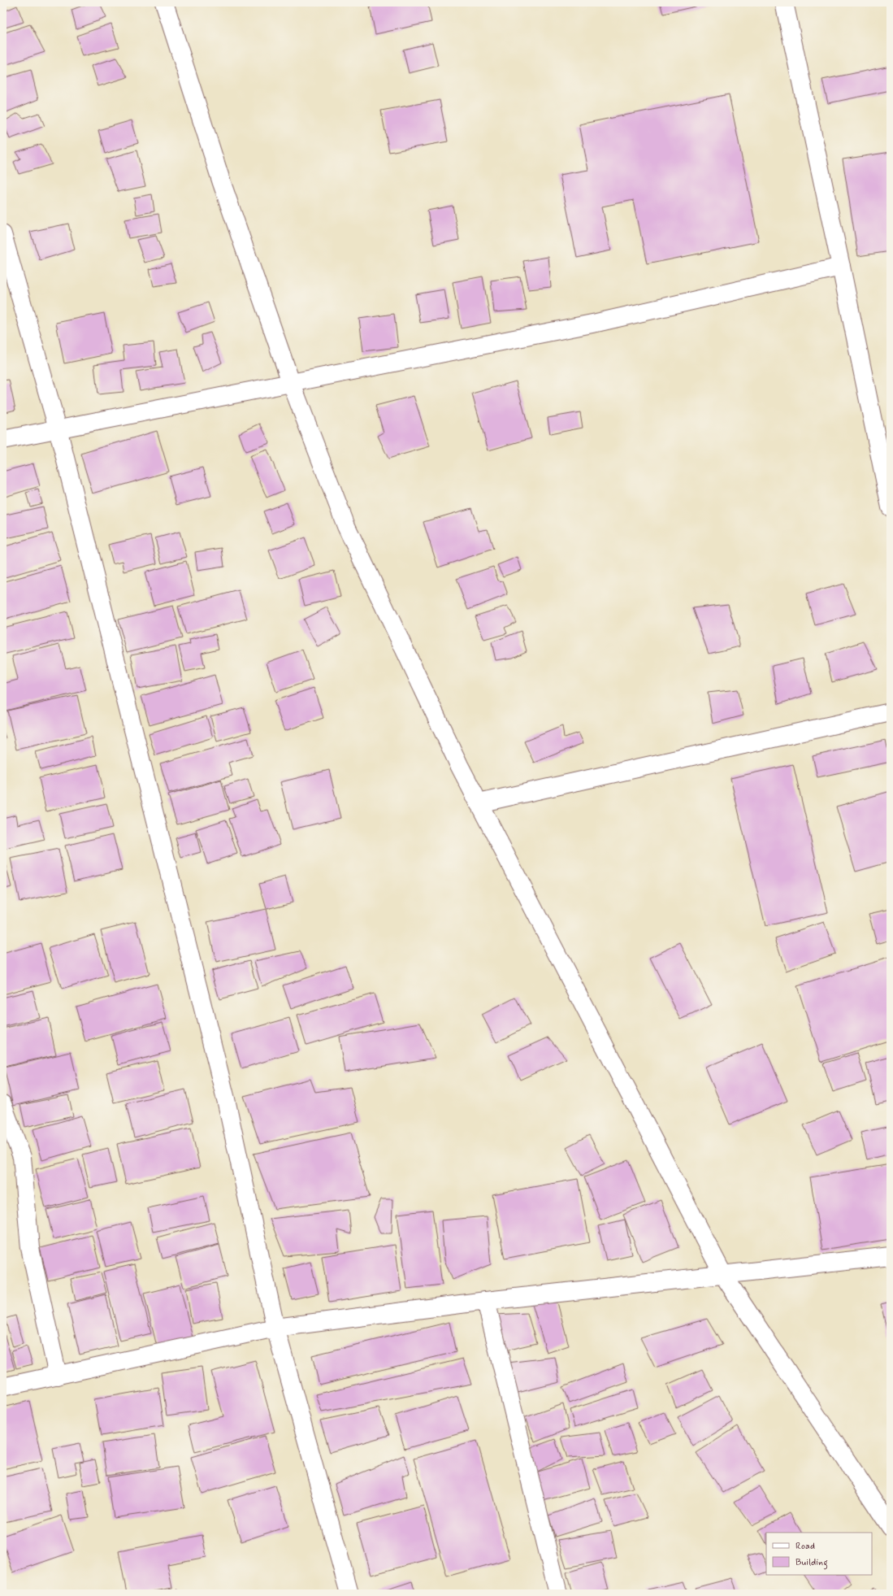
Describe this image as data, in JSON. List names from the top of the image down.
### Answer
{
  "legend": ["Road", "Building"]
}
